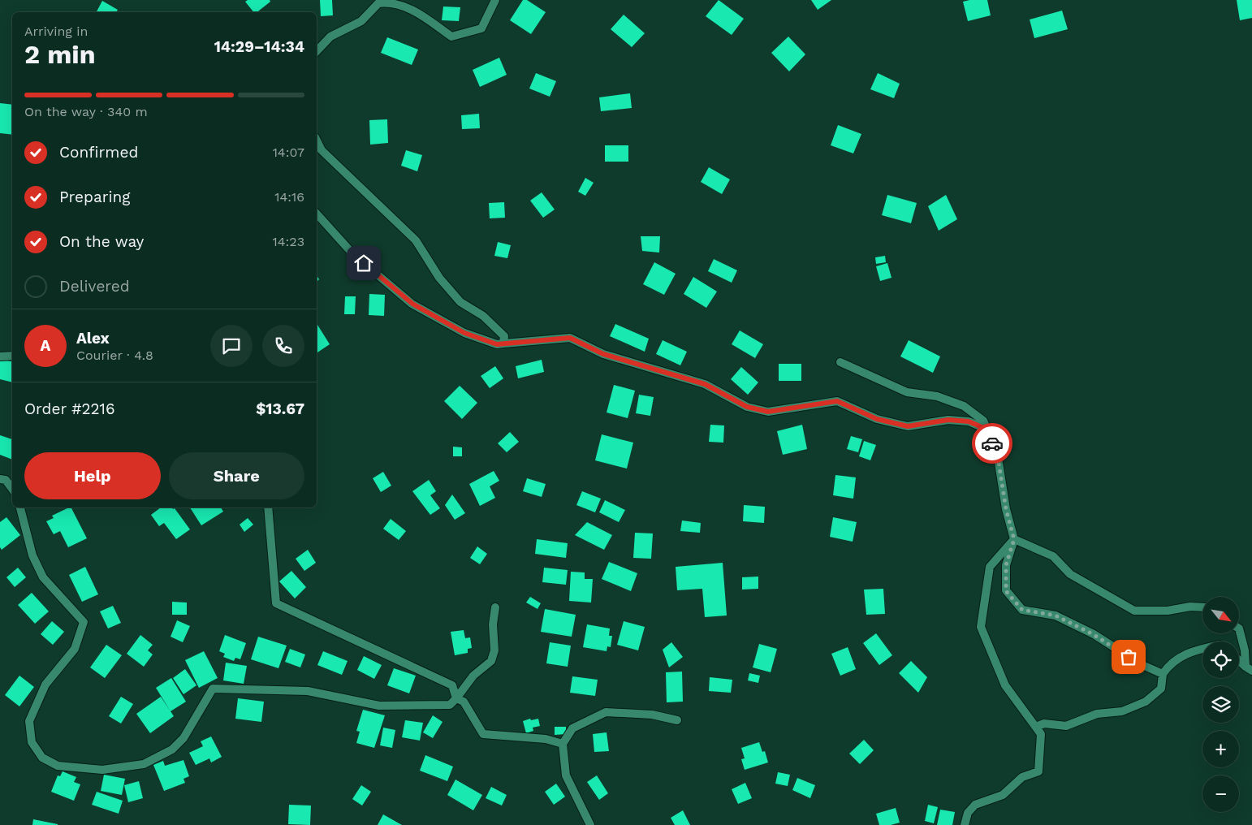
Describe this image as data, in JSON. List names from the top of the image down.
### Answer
{
  "north": "bottom right",
  "page": {
    "heading": ["2 min", "Arriving in", "14:29–14:34"],
    "panel": [
      "Alex",
      "Courier · 4.8",
      "Order #2216",
      "$13.67"
    ],
    "bar": "On the way · 340 m",
    "list": [
      ["Confirmed", "14:07"],
      ["Preparing", "14:16"],
      ["On the way", "14:23"],
      "Delivered"
    ],
    "round": "A",
    "buttons": ["Help", "Share"],
    "map_buttons": ["+", "−"]
  }
}
